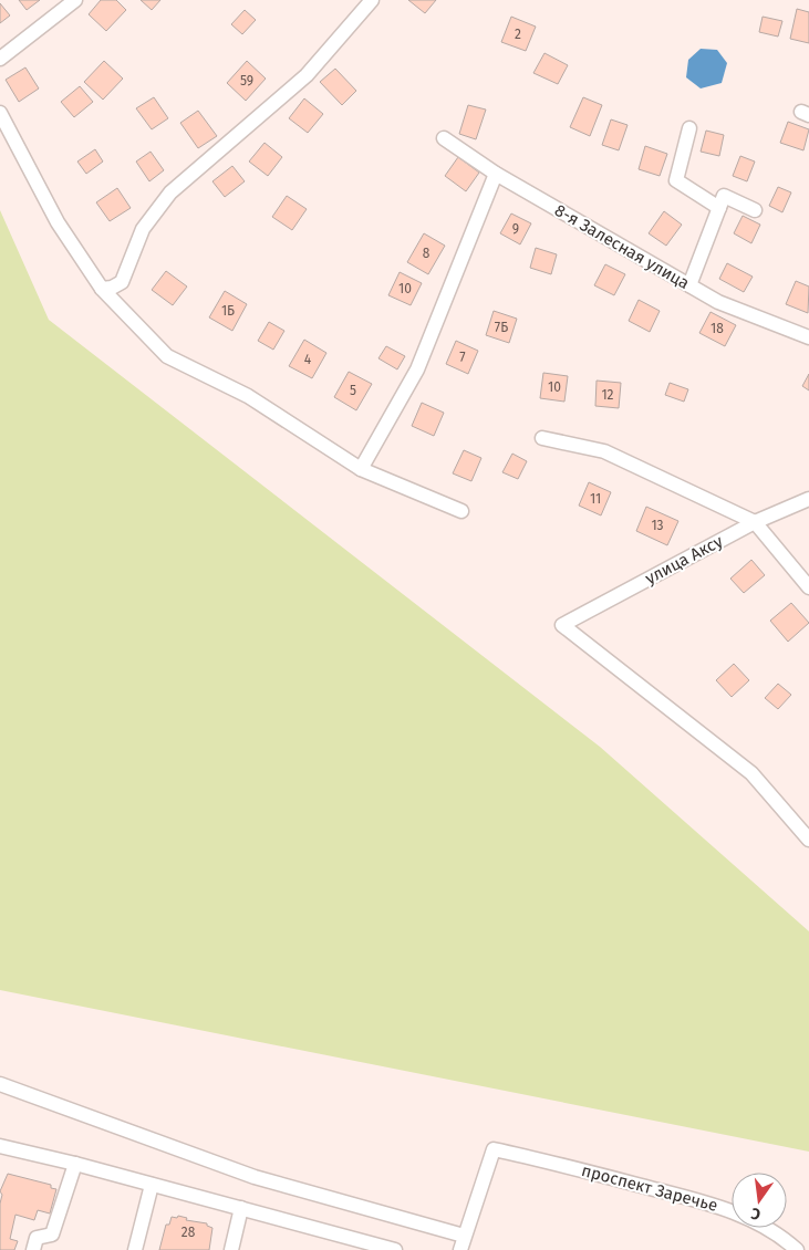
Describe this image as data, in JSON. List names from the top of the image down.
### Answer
{
  "streets": {
    "street": ["8-я Залесная улица", "улица Аксу", "проспект Заречье"]
  },
  "house_numbers": [
    "2",
    "59",
    "9",
    "8",
    "10",
    "1Б",
    "7Б",
    "18",
    "7",
    "4",
    "10",
    "5",
    "12",
    "11",
    "13",
    "28"
  ],
  "north": "bottom"
}
